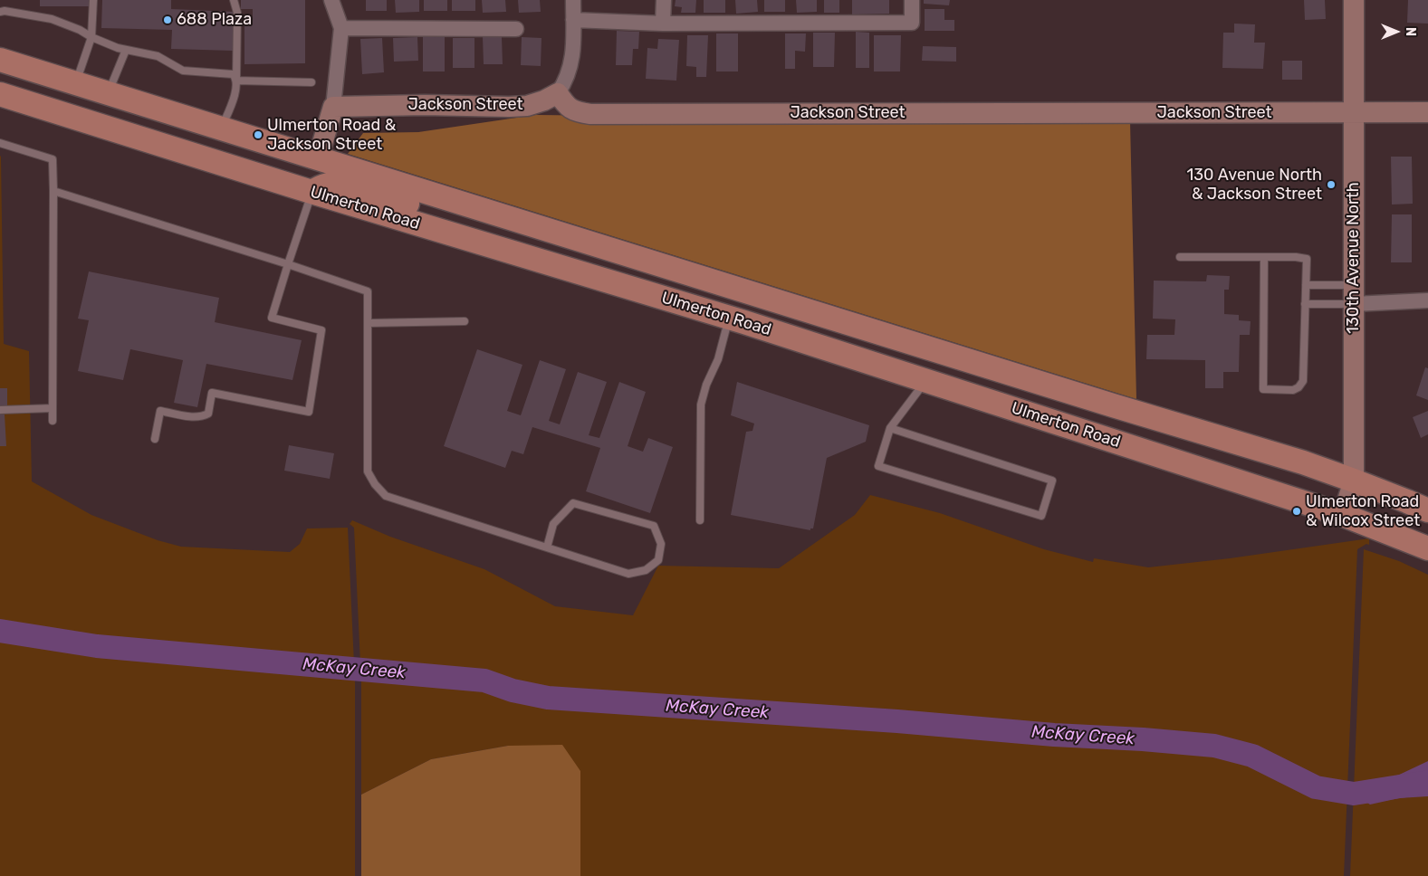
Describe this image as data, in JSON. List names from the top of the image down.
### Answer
{
  "streets": {
    "main road": ["Ulmerton Road"],
    "street": ["Jackson Street", "130th Avenue North"]
  },
  "crossings": [
    ["Jackson Street", "130th Avenue North"],
    ["Ulmerton Road", "130th Avenue North"]
  ],
  "water": ["McKay Creek"],
  "places": [
    "688 Plaza",
    "Ulmerton Road & Jackson Street",
    "130 Avenue North & Jackson Street",
    "Ulmerton Road & Wilcox Street"
  ],
  "north": "right"
}
